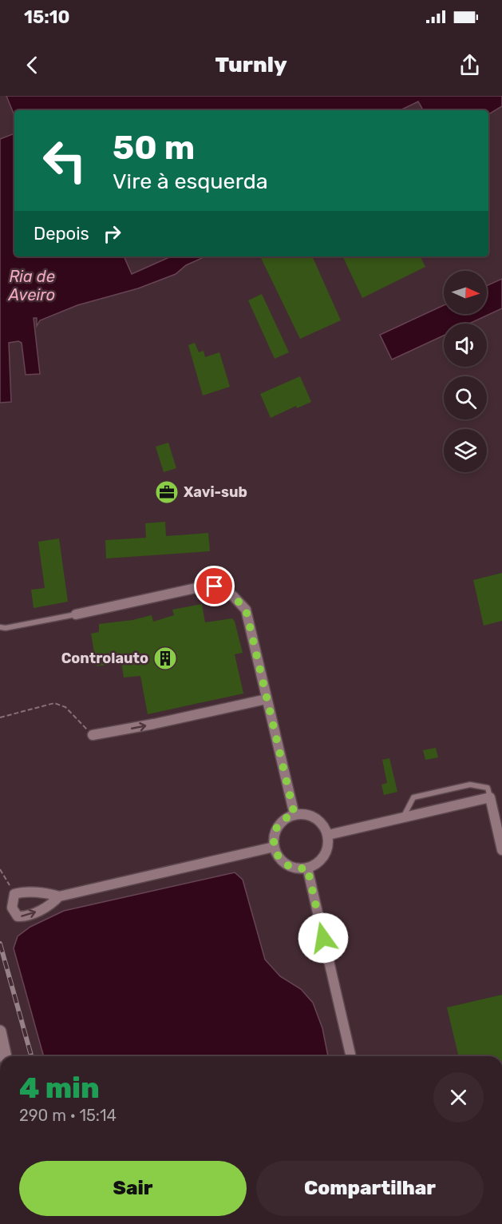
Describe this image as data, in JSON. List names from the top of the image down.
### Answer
{
  "water": ["Ria de Aveiro"],
  "places": {
    "office": ["Xavi-sub"],
    "building": ["Controlauto"]
  },
  "north": "right",
  "page": {
    "status": "15:10",
    "header": "Turnly",
    "turn": ["50 m", "Vire à esquerda"],
    "then": "Depois",
    "heading": ["4 min", "290 m · 15:14"],
    "buttons": ["Sair", "Compartilhar"]
  }
}
